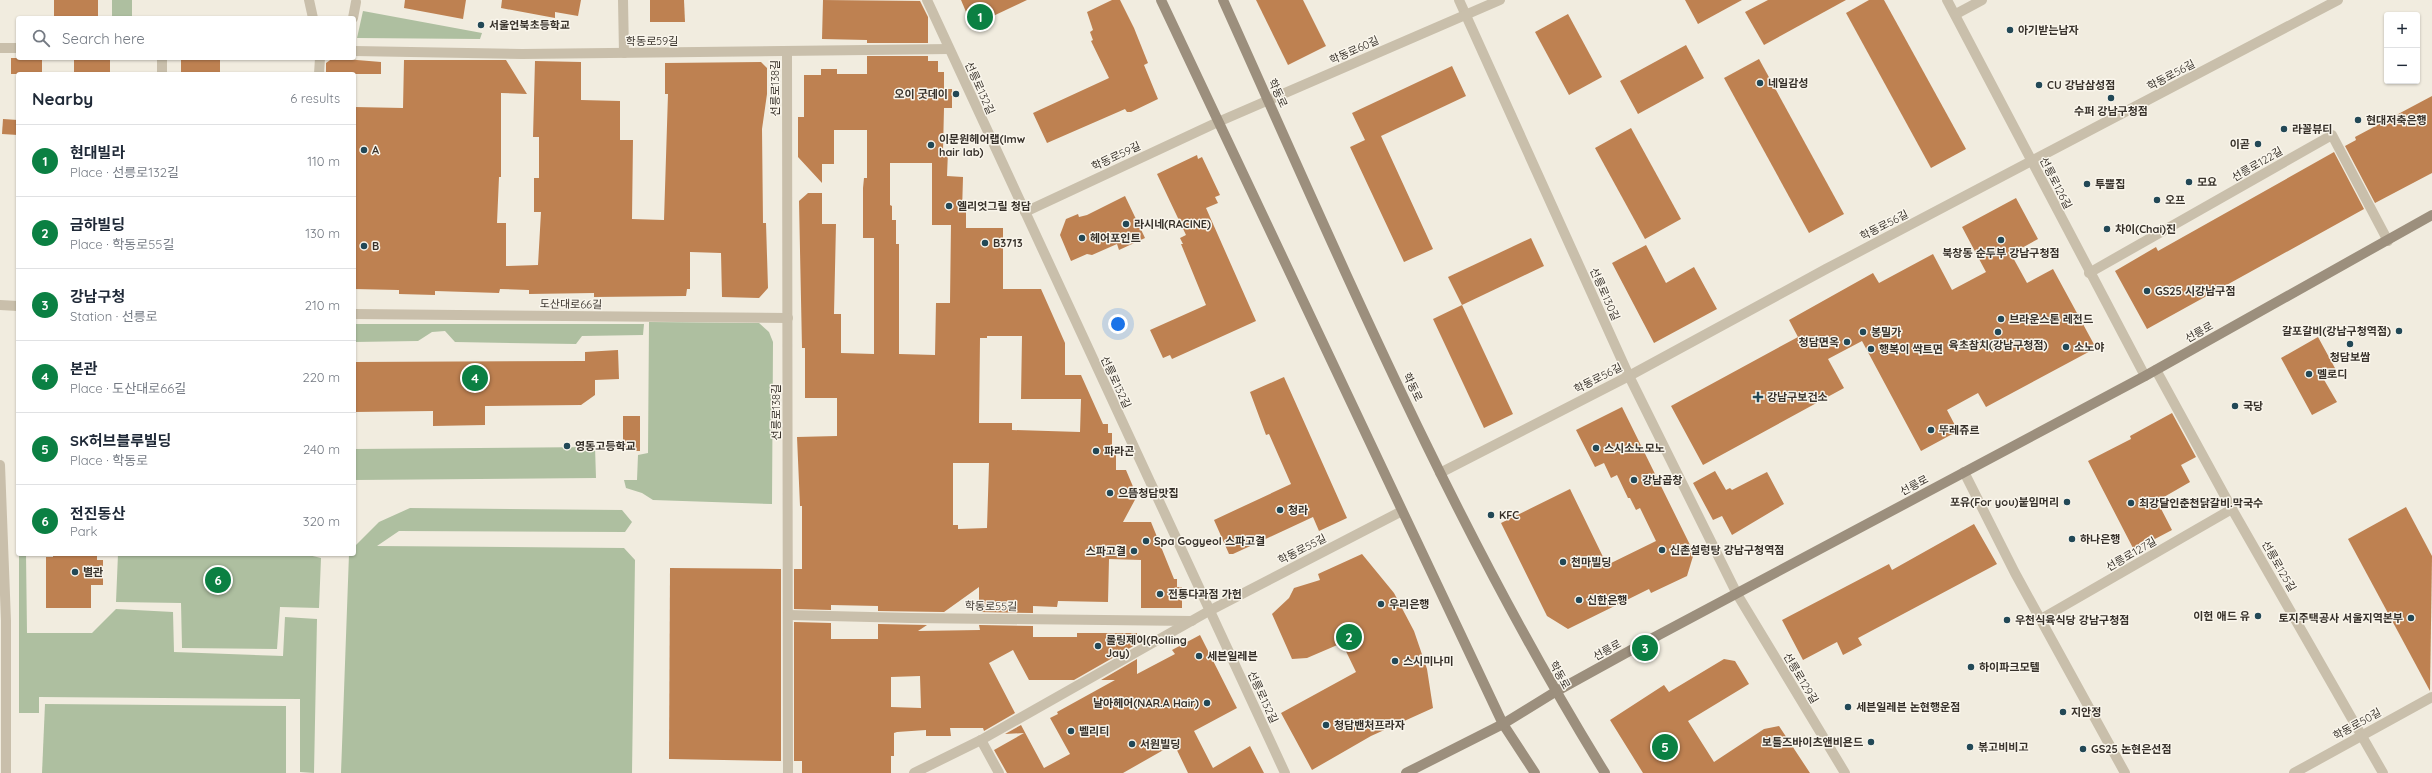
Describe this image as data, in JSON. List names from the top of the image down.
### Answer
{
  "streets": {
    "main road": ["학동로", "선릉로"],
    "street": [
      "학동로59길",
      "학동로60길",
      "학동로56길",
      "선릉로138길",
      "선릉로132길",
      "선릉로122길",
      "선릉로126길",
      "선릉로130길",
      "도산대로66길",
      "학동로55길",
      "선릉로127길",
      "선릉로125길",
      "선릉로129길",
      "학동로50길"
    ]
  },
  "crossings": [
    ["학동로59길", "학동로60길"],
    ["학동로59길", "선릉로138길"],
    ["학동로59길", "선릉로132길"],
    ["학동로60길", "학동로"],
    ["학동로60길", "선릉로130길"],
    ["학동로56길", "학동로"],
    ["학동로56길", "선릉로126길"],
    ["학동로56길", "선릉로130길"],
    ["선릉로138길", "도산대로66길"],
    ["선릉로138길", "학동로55길"],
    ["선릉로132길", "학동로55길"],
    ["학동로", "선릉로"],
    ["선릉로122길", "선릉로126길"],
    ["선릉로122길", "선릉로"],
    ["선릉로126길", "선릉로"],
    ["선릉로130길", "선릉로"],
    ["선릉로130길", "선릉로129길"],
    ["선릉로", "선릉로125길"],
    ["선릉로", "선릉로129길"],
    ["선릉로127길", "선릉로125길"],
    ["선릉로125길", "학동로50길"]
  ],
  "places": {
    "other": [
      "서울언북초등학교",
      "아기받는남자",
      "네일감성",
      "CU 강남삼성점",
      "오이 굿데이",
      "수퍼 강남구청점",
      "현대저축은행",
      "라꼴뷰티",
      "이곧",
      "이문원헤어랩(lmw hair lab)",
      "A",
      "모요",
      "투뿔집",
      "오프",
      "엘리엇그릴 청담",
      "라시네(RACINE)",
      "차이(Chai)진",
      "헤어포인트",
      "북창동 순두부 강남구청점",
      "B3713",
      "B",
      "GS25 시강남구점",
      "브라운스톤 레전드",
      "갈포갈비(강남구청역점)",
      "봉밀가",
      "육초참치(강남구청점)",
      "청담면옥",
      "청담보쌈",
      "소노야",
      "행복이 싹트면",
      "멜로디",
      "국당",
      "뚜레쥬르",
      "영동고등학교",
      "스시소노모노",
      "파라곤",
      "강남곱창",
      "으뜸청담맛집",
      "포유(For you)붙임머리",
      "최강달인춘천닭갈비.막국수",
      "청라",
      "KFC",
      "하나은행",
      "Spa Gogyeol 스파고결",
      "신촌설렁탕 강남구청역점",
      "스파고결",
      "천마빌딩",
      "별관",
      "전통다과점 가헌",
      "신한은행",
      "우리은행",
      "이헌 애드 유",
      "토지주택공사 서울지역본부",
      "우천식육식당 강남구청점",
      "롤링제이(Rolling Jay)",
      "세븐일레븐",
      "스시미나미",
      "하이파크모텔",
      "날아헤어(NAR.A Hair)",
      "세븐일레븐 논현행운점",
      "지안정",
      "청담밴처프라자",
      "벨리티",
      "보틀즈바이츠앤비욘드",
      "서원빌딩",
      "볶고비비고",
      "GS25 논현은선점"
    ],
    "health": ["강남구보건소"]
  },
  "page": {
    "pins": [
      "1",
      "4",
      "6",
      "2",
      "3",
      "5"
    ],
    "map_buttons": ["+", "−"],
    "search": "Search here",
    "heading": ["Nearby", "6 results"],
    "list": [
      {
        "mark": "1",
        "name": "현대빌라",
        "note": "Place · 선릉로132길",
        "value": "110 m"
      },
      {
        "mark": "2",
        "name": "금하빌딩",
        "note": "Place · 학동로55길",
        "value": "130 m"
      },
      {
        "mark": "3",
        "name": "강남구청",
        "note": "Station · 선릉로",
        "value": "210 m"
      },
      {
        "mark": "4",
        "name": "본관",
        "note": "Place · 도산대로66길",
        "value": "220 m"
      },
      {
        "mark": "5",
        "name": "SK허브블루빌딩",
        "note": "Place · 학동로",
        "value": "240 m"
      },
      {
        "mark": "6",
        "name": "전진동산",
        "note": "Park",
        "value": "320 m"
      }
    ]
  }
}
